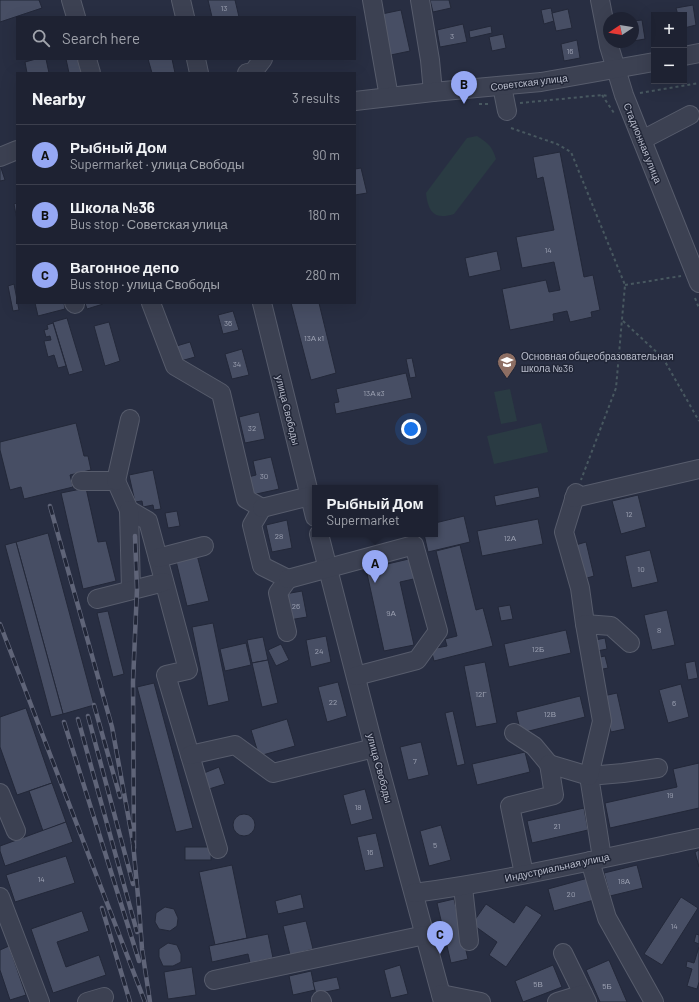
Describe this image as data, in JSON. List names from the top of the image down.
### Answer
{
  "streets": {
    "street": [
      "Советская улица",
      "Стадионная улица",
      "улица Свободы",
      "Индустриальная улица"
    ]
  },
  "crossings": [
    ["Советская улица", "Стадионная улица"],
    ["улица Свободы", "Индустриальная улица"]
  ],
  "places": {
    "school or university": ["Основная общеобразовательная школа №36"]
  },
  "house_numbers": [
    "13",
    "3",
    "16",
    "14",
    "36",
    "13А к1",
    "34",
    "13А к3",
    "32",
    "30",
    "12",
    "28",
    "12А",
    "10",
    "26",
    "9А",
    "8",
    "12Б",
    "24",
    "12Г",
    "22",
    "6",
    "12В",
    "7",
    "19",
    "18",
    "21",
    "5",
    "16",
    "14",
    "18А",
    "20",
    "14",
    "5В",
    "5Б"
  ],
  "north": "left",
  "page": {
    "map_buttons": ["+", "−"],
    "search": "Search here",
    "pins": ["B", "A", "C"],
    "heading": ["Nearby", "3 results"],
    "list": [
      {
        "mark": "A",
        "name": "Рыбный Дом",
        "note": "Supermarket · улица Свободы",
        "value": "90 m"
      },
      {
        "mark": "B",
        "name": "Школа №36",
        "note": "Bus stop · Советская улица",
        "value": "180 m"
      },
      {
        "mark": "C",
        "name": "Вагонное депо",
        "note": "Bus stop · улица Свободы",
        "value": "280 m"
      }
    ],
    "popup": ["Рыбный Дом", "Supermarket"]
  }
}
